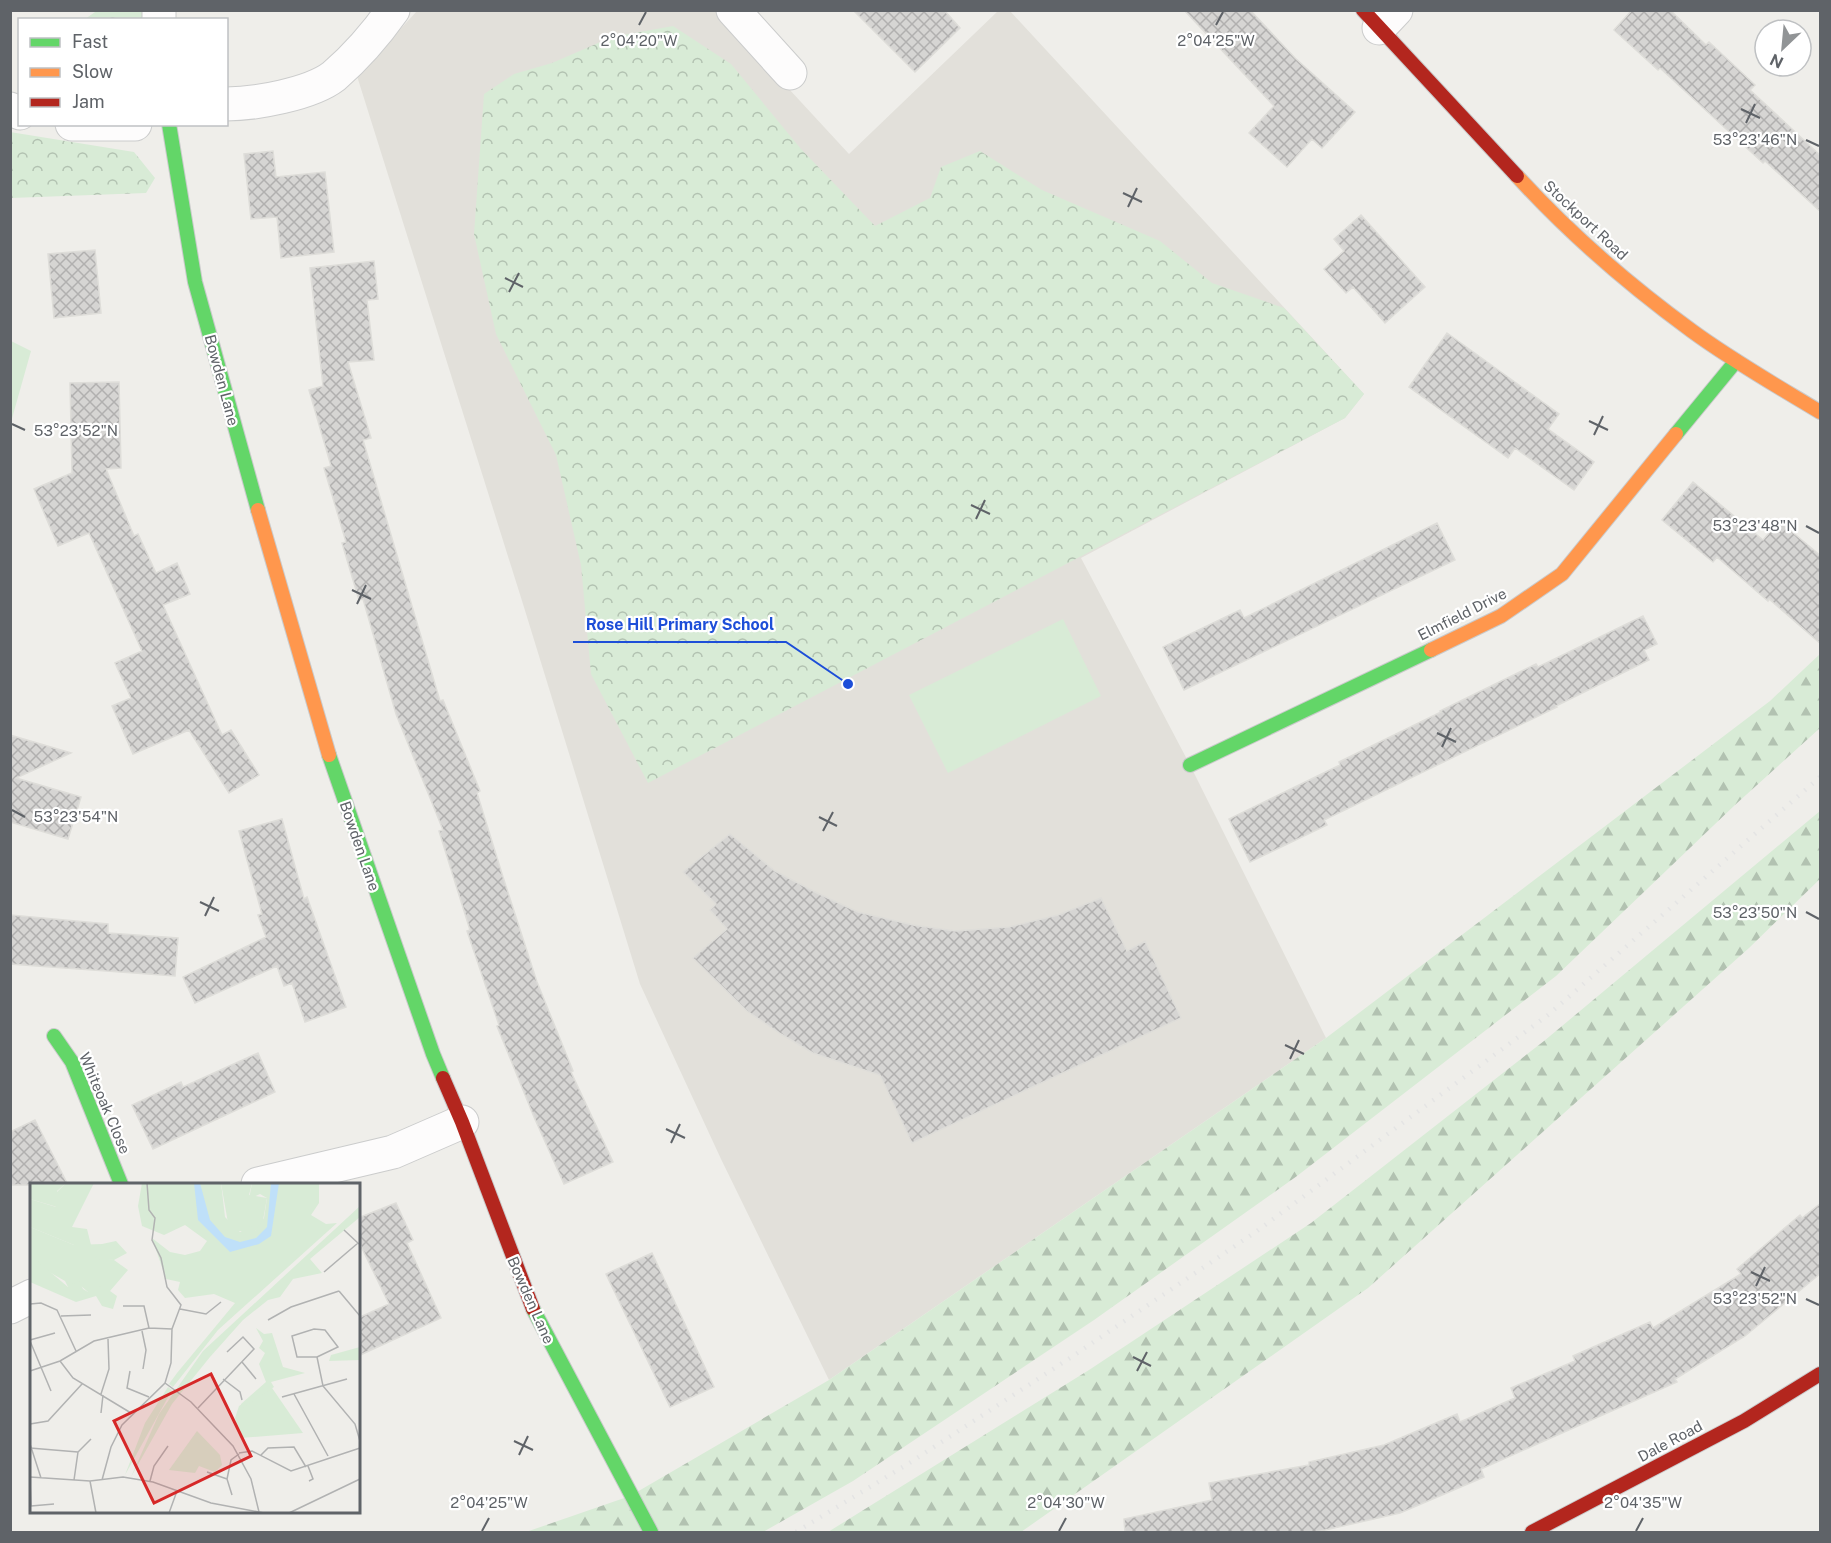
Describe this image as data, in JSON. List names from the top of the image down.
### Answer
{
  "streets": {
    "street": [
      "Stockport Road",
      "Bowden Lane",
      "Elmfield Drive",
      "Whiteoak Close",
      "Dale Road"
    ]
  },
  "crossings": [
    ["Stockport Road", "Elmfield Drive"]
  ],
  "places": ["Rose Hill Primary School"],
  "legend": ["Fast", "Slow", "Jam"],
  "north": "bottom left",
  "coordinates": [
    "2°04'25\"W",
    "2°04'20\"W",
    "53°23'46\"N",
    "53°23'52\"N",
    "53°23'48\"N",
    "53°23'54\"N",
    "53°23'50\"N",
    "2°04'30\"W",
    "2°04'35\"W"
  ]
}
